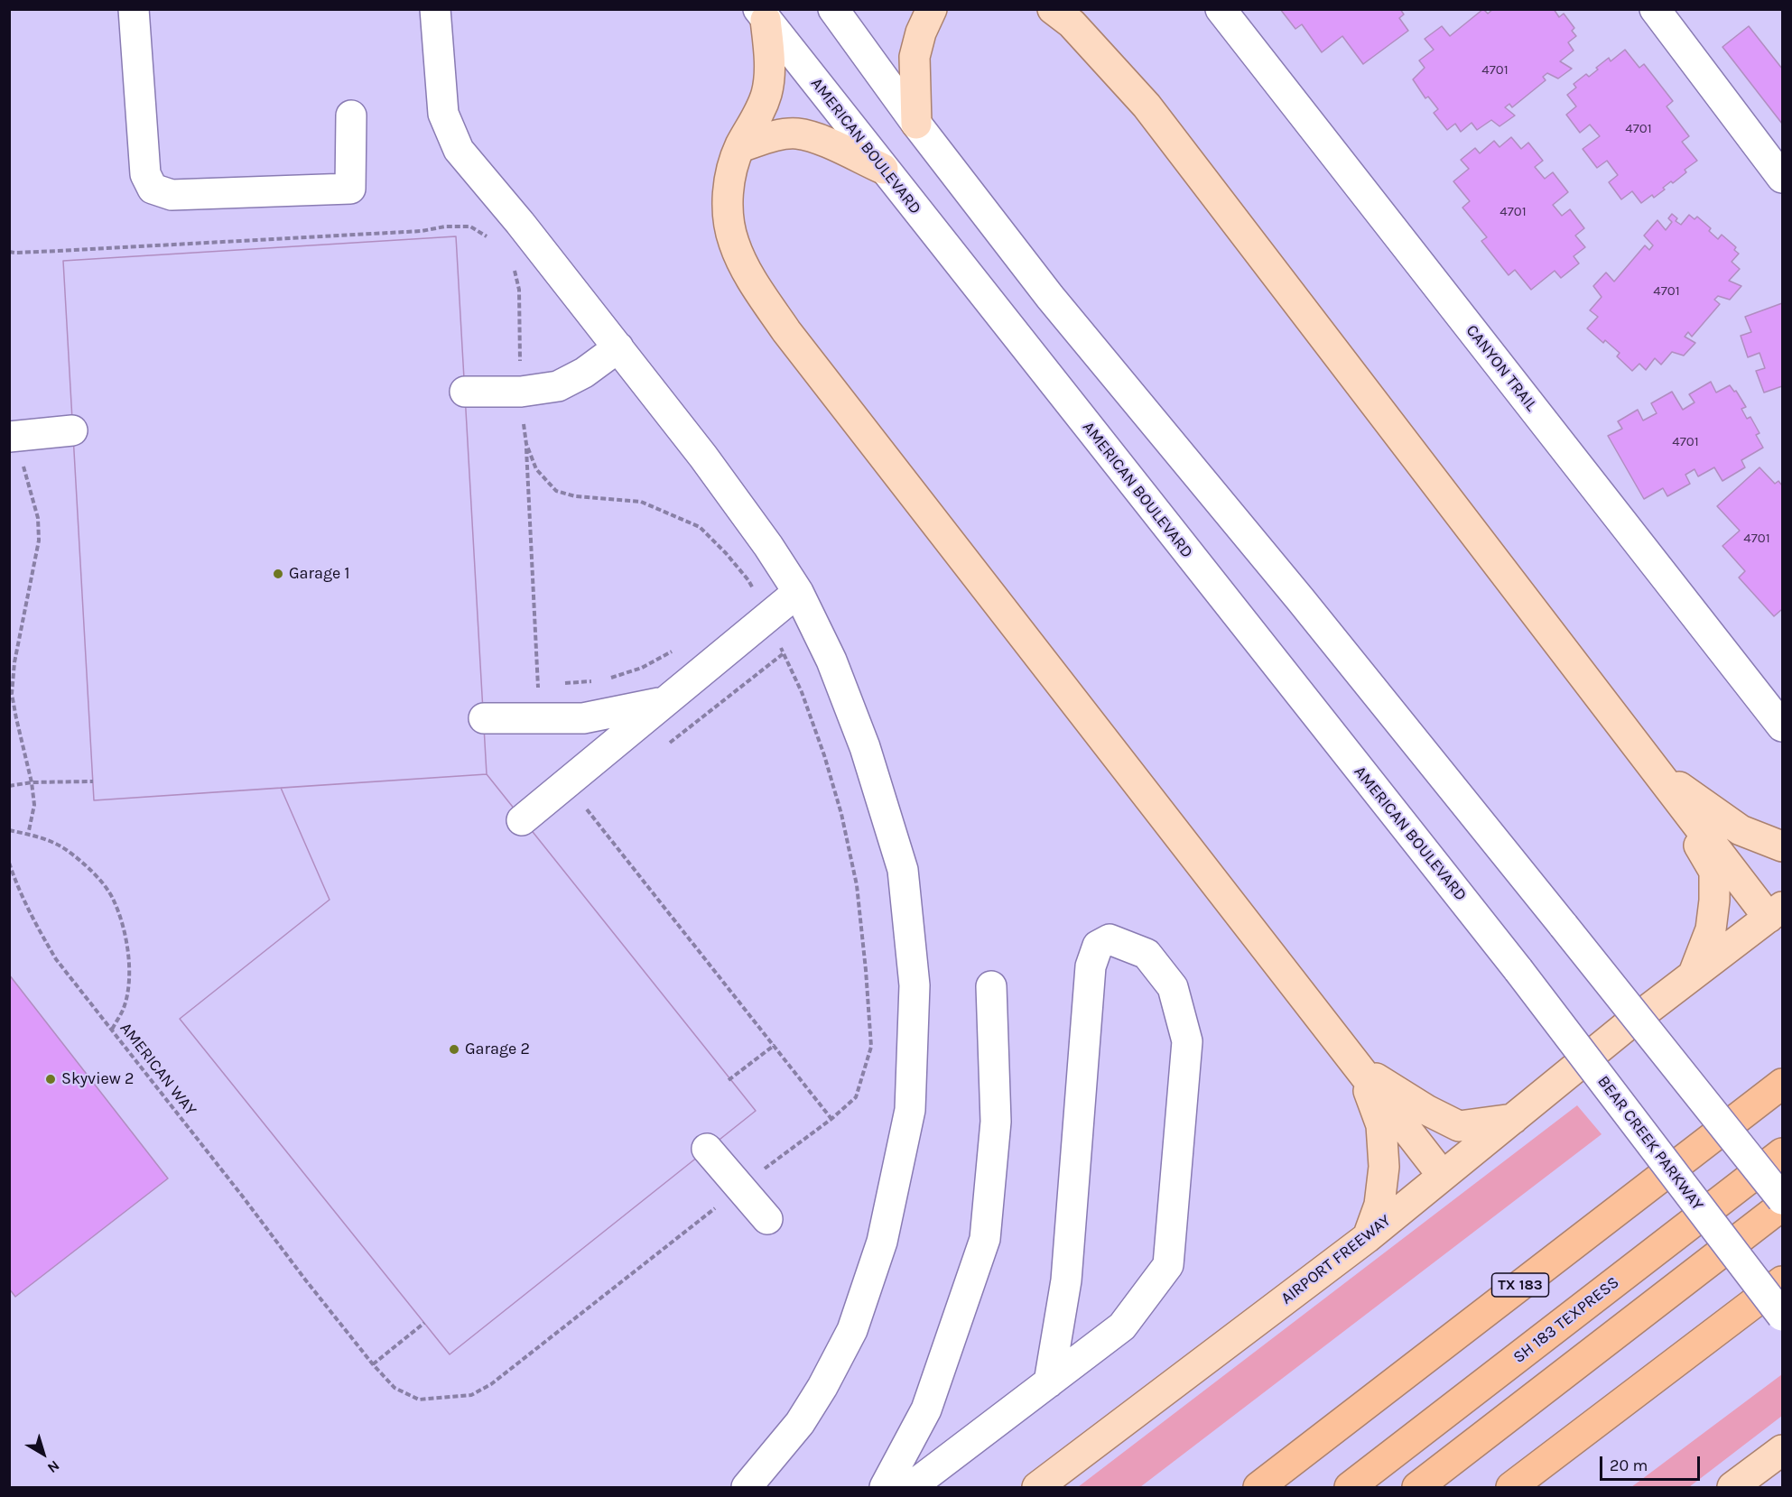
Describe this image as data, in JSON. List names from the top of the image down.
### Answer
{
  "streets": {
    "highway": ["TX 183", "SH 183 TEXPRESS"],
    "main road": ["AIRPORT FREEWAY"],
    "street": ["AMERICAN BOULEVARD", "CANYON TRAIL", "BEAR CREEK PARKWAY"],
    "path": ["AMERICAN WAY"]
  },
  "crossings": [
    ["AMERICAN BOULEVARD", "BEAR CREEK PARKWAY"]
  ],
  "places": ["Garage 1", "Garage 2", "Skyview 2"],
  "house_numbers": [
    "4701",
    "4701",
    "4701",
    "4701",
    "4701",
    "4701"
  ],
  "scale_bar": "20 m",
  "north": "bottom right"
}
